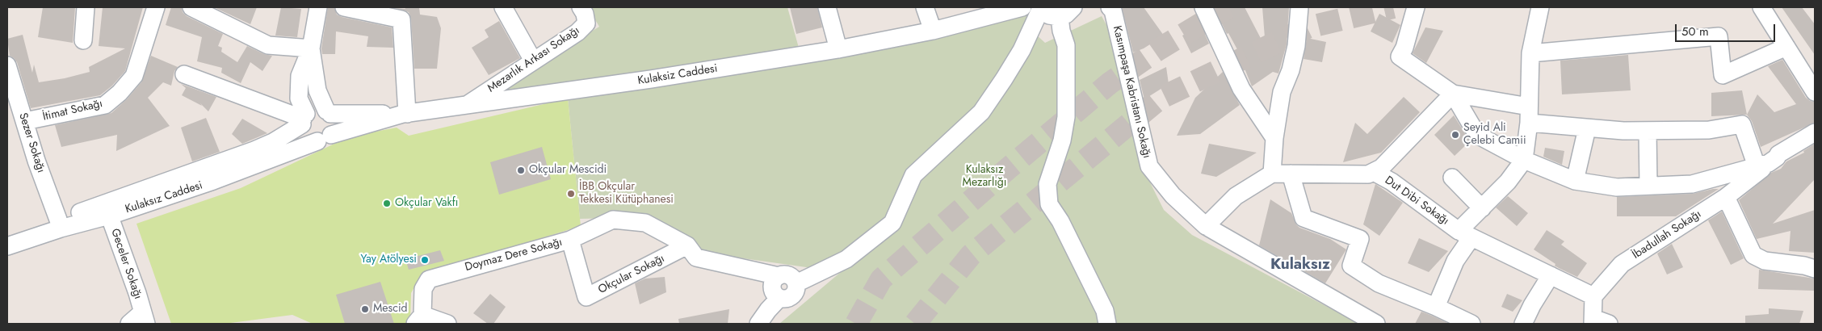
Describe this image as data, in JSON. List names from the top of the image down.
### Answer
{
  "streets": {
    "street": [
      "Mezarlık Arkası Sokağı",
      "Kulaksiz Caddesi",
      "Kasımpaşa Kabristanı Sokağı",
      "İtimat Sokağı",
      "Sezer Sokağı",
      "Kulaksız Caddesi",
      "Dut Dibi Sokağı",
      "İbadullah Sokağı",
      "Doymaz Dere Sokağı",
      "Geceler Sokağı",
      "Okçular Sokağı"
    ]
  },
  "crossings": [
    ["Mezarlık Arkası Sokağı", "Kulaksiz Caddesi"],
    ["Kulaksiz Caddesi", "Kulaksız Caddesi"],
    ["İtimat Sokağı", "Sezer Sokağı"],
    ["Sezer Sokağı", "Kulaksız Caddesi"],
    ["Kulaksız Caddesi", "Geceler Sokağı"],
    ["Dut Dibi Sokağı", "İbadullah Sokağı"],
    ["Doymaz Dere Sokağı", "Okçular Sokağı"]
  ],
  "districts": ["Kulaksız"],
  "parks": ["Kulaksız Mezarlığı"],
  "places": [
    "Seyid Ali Çelebi Camii",
    "Okçular Mescidi",
    "İBB Okçular Tekkesi Kütüphanesi",
    "Okçular Vakfı",
    "Yay Atölyesi",
    "Mescid"
  ],
  "scale_bar": "50 m"
}
